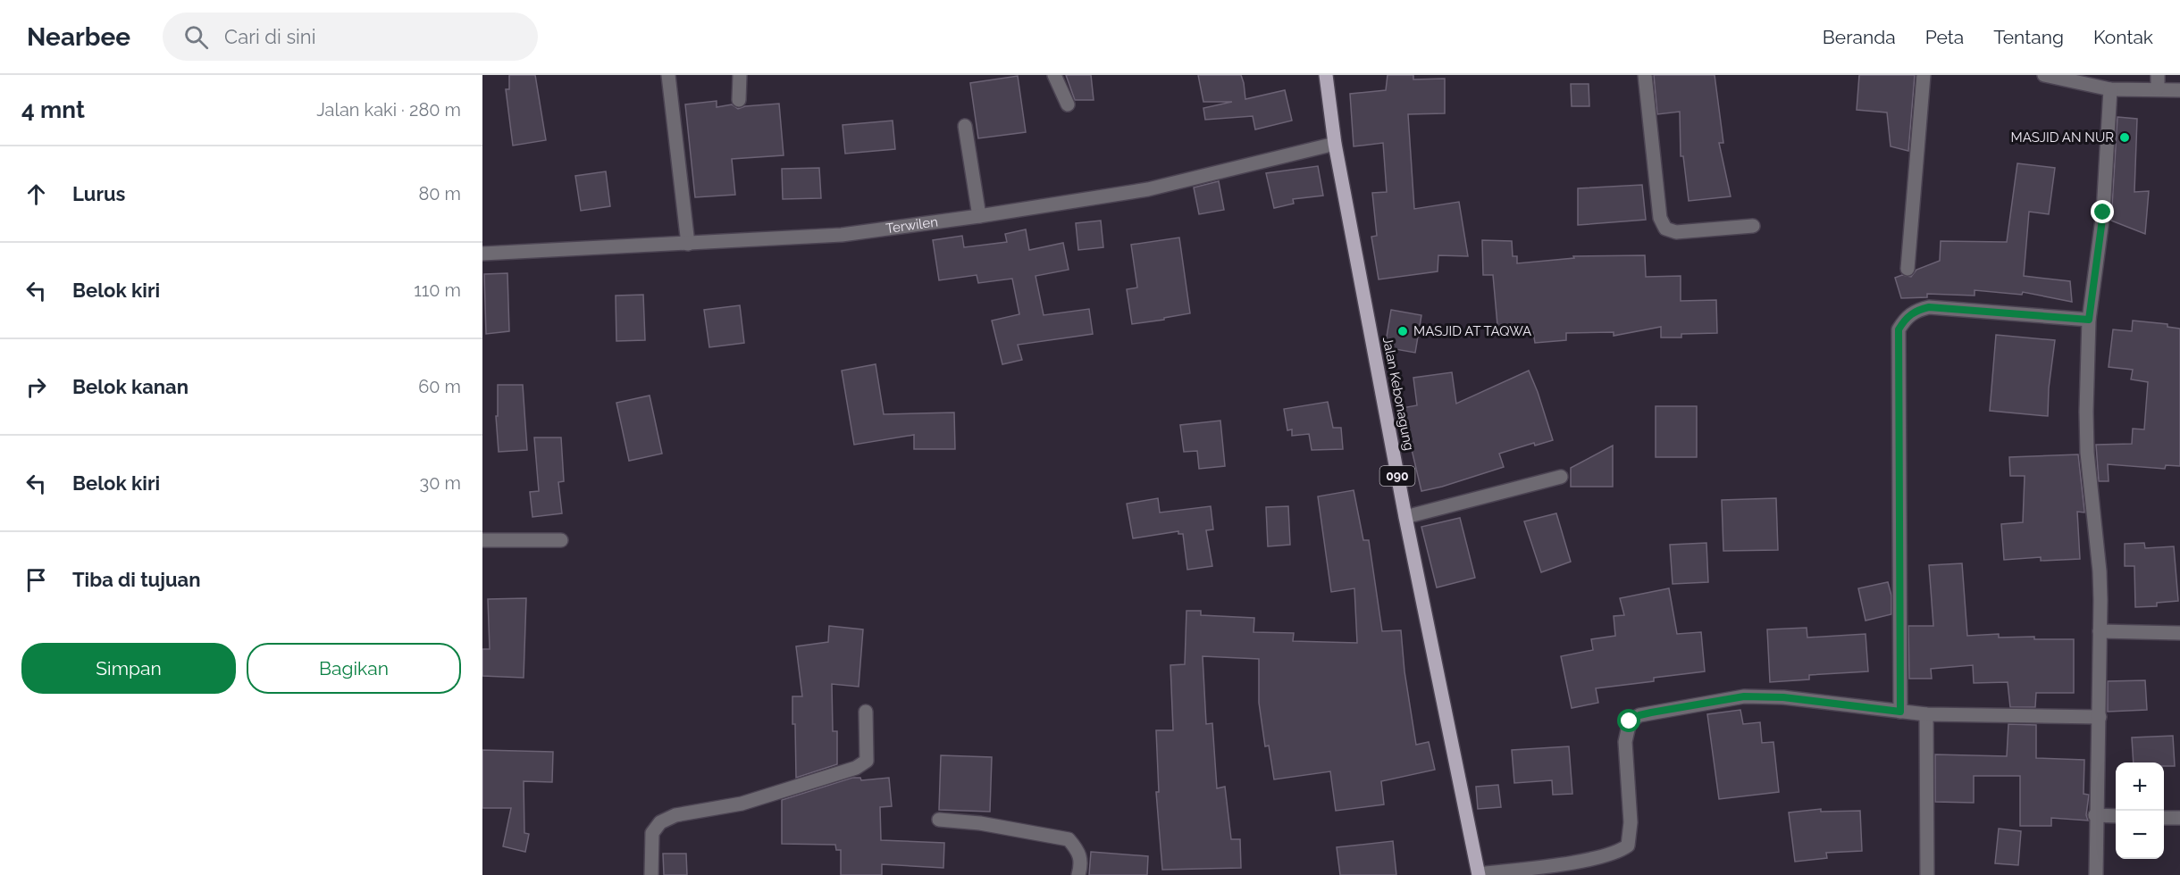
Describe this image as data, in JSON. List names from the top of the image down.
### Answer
{
  "streets": {
    "main road": ["Jalan Kebonagung", "090"],
    "street": ["Terwilen"]
  },
  "crossings": [
    ["Terwilen", "Jalan Kebonagung"]
  ],
  "places": ["MASJID AN NUR", "MASJID AT TAQWA"],
  "page": {
    "header": "Nearbee",
    "search": "Cari di sini",
    "nav": [
      "Beranda",
      "Peta",
      "Tentang",
      "Kontak"
    ],
    "heading": ["4 mnt", "Jalan kaki · 280 m"],
    "list": [
      ["Lurus", "80 m"],
      ["Belok kiri", "110 m"],
      ["Belok kanan", "60 m"],
      ["Belok kiri", "30 m"],
      "Tiba di tujuan"
    ],
    "buttons": ["Simpan", "Bagikan"],
    "map_buttons": ["+", "−"]
  }
}
